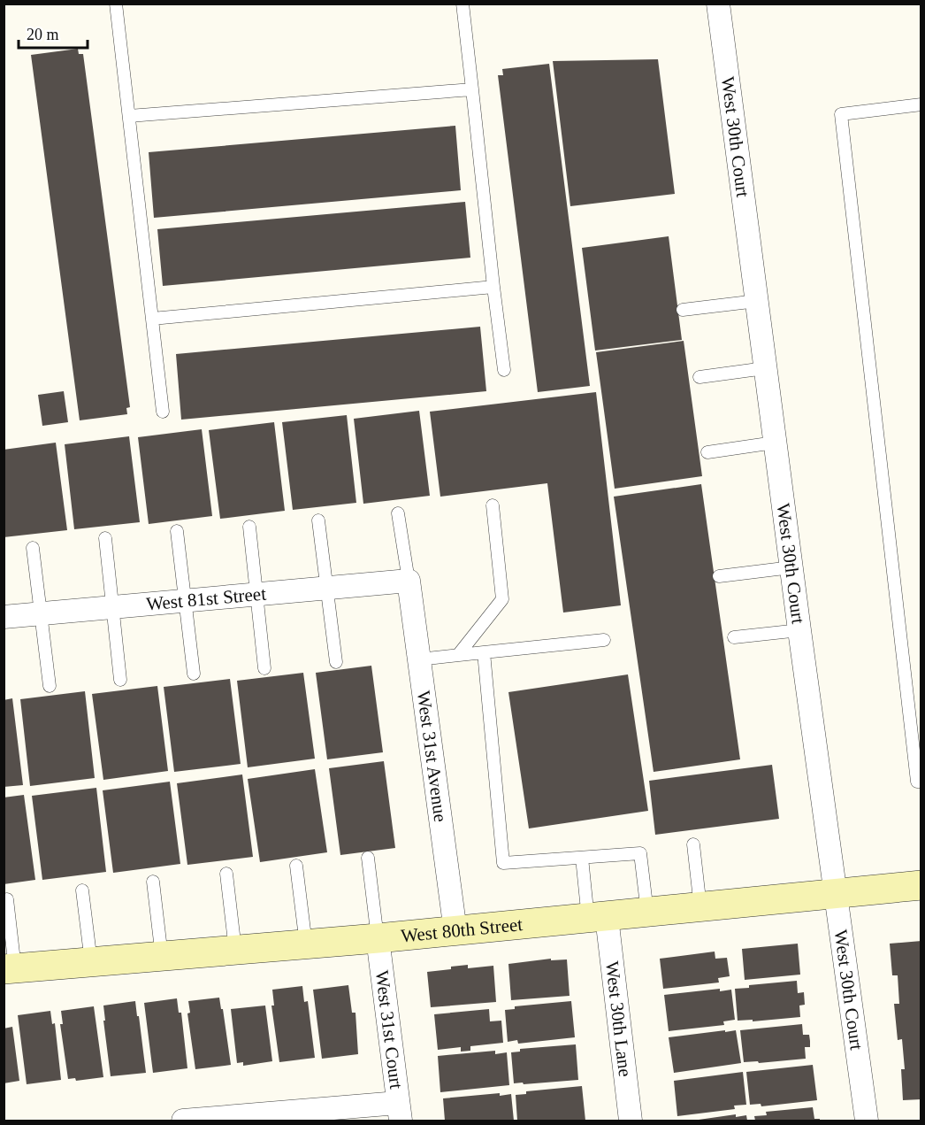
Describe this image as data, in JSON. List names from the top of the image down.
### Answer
{
  "streets": {
    "street": [
      "West 30th Court",
      "West 81st Street",
      "West 31st Avenue",
      "West 80th Street",
      "West 30th Lane",
      "West 31st Court"
    ]
  },
  "crossings": [
    ["West 30th Court", "West 80th Street"],
    ["West 81st Street", "West 31st Avenue"],
    ["West 31st Avenue", "West 80th Street"],
    ["West 80th Street", "West 30th Lane"],
    ["West 80th Street", "West 31st Court"]
  ],
  "scale_bar": "20 m"
}
